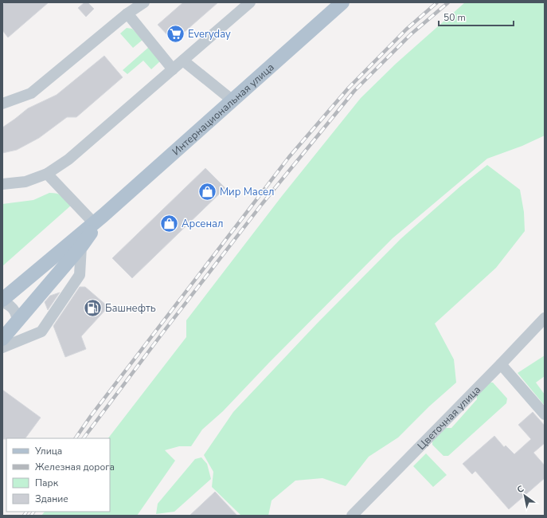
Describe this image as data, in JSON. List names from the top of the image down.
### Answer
{
  "streets": {
    "main road": ["Интернациональная улица"],
    "street": ["Цветочная улица"]
  },
  "places": {
    "supermarket": ["Everyday"],
    "shop": ["Мир Масел", "Арсенал"],
    "fuel station": ["Башнефть"]
  },
  "legend": [
    "Улица",
    "Железная дорога",
    "Парк",
    "Здание"
  ],
  "scale_bar": "50 m",
  "north": "top left"
}
